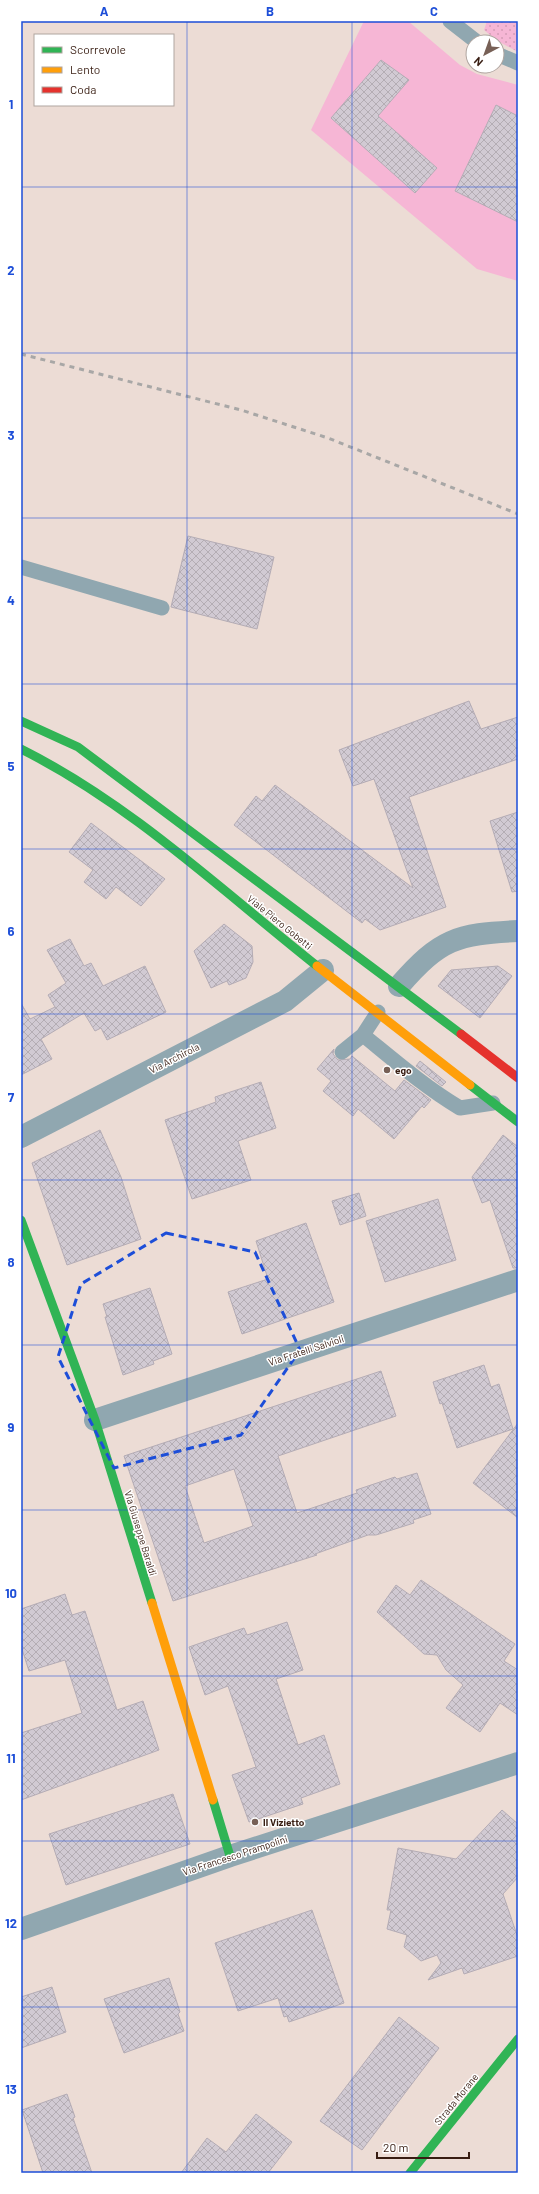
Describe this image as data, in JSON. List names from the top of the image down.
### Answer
{
  "streets": {
    "main road": ["Viale Piero Gobetti", "Via Giuseppe Baraldi", "Strada Morane"],
    "street": ["Via Archirola", "Via Fratelli Salvioli", "Via Francesco Prampolini"]
  },
  "crossings": [
    ["Viale Piero Gobetti", "Via Archirola"],
    ["Via Fratelli Salvioli", "Via Giuseppe Baraldi"],
    ["Via Giuseppe Baraldi", "Via Francesco Prampolini"]
  ],
  "places": ["ego", "Il Vizietto"],
  "legend": ["Scorrevole", "Lento", "Coda"],
  "scale_bar": "20 m",
  "north": "bottom left",
  "grid": {
    "columns": ["A", "B", "C"],
    "rows": [
      "1",
      "2",
      "3",
      "4",
      "5",
      "6",
      "7",
      "8",
      "9",
      "10",
      "11",
      "12",
      "13"
    ]
  }
}
